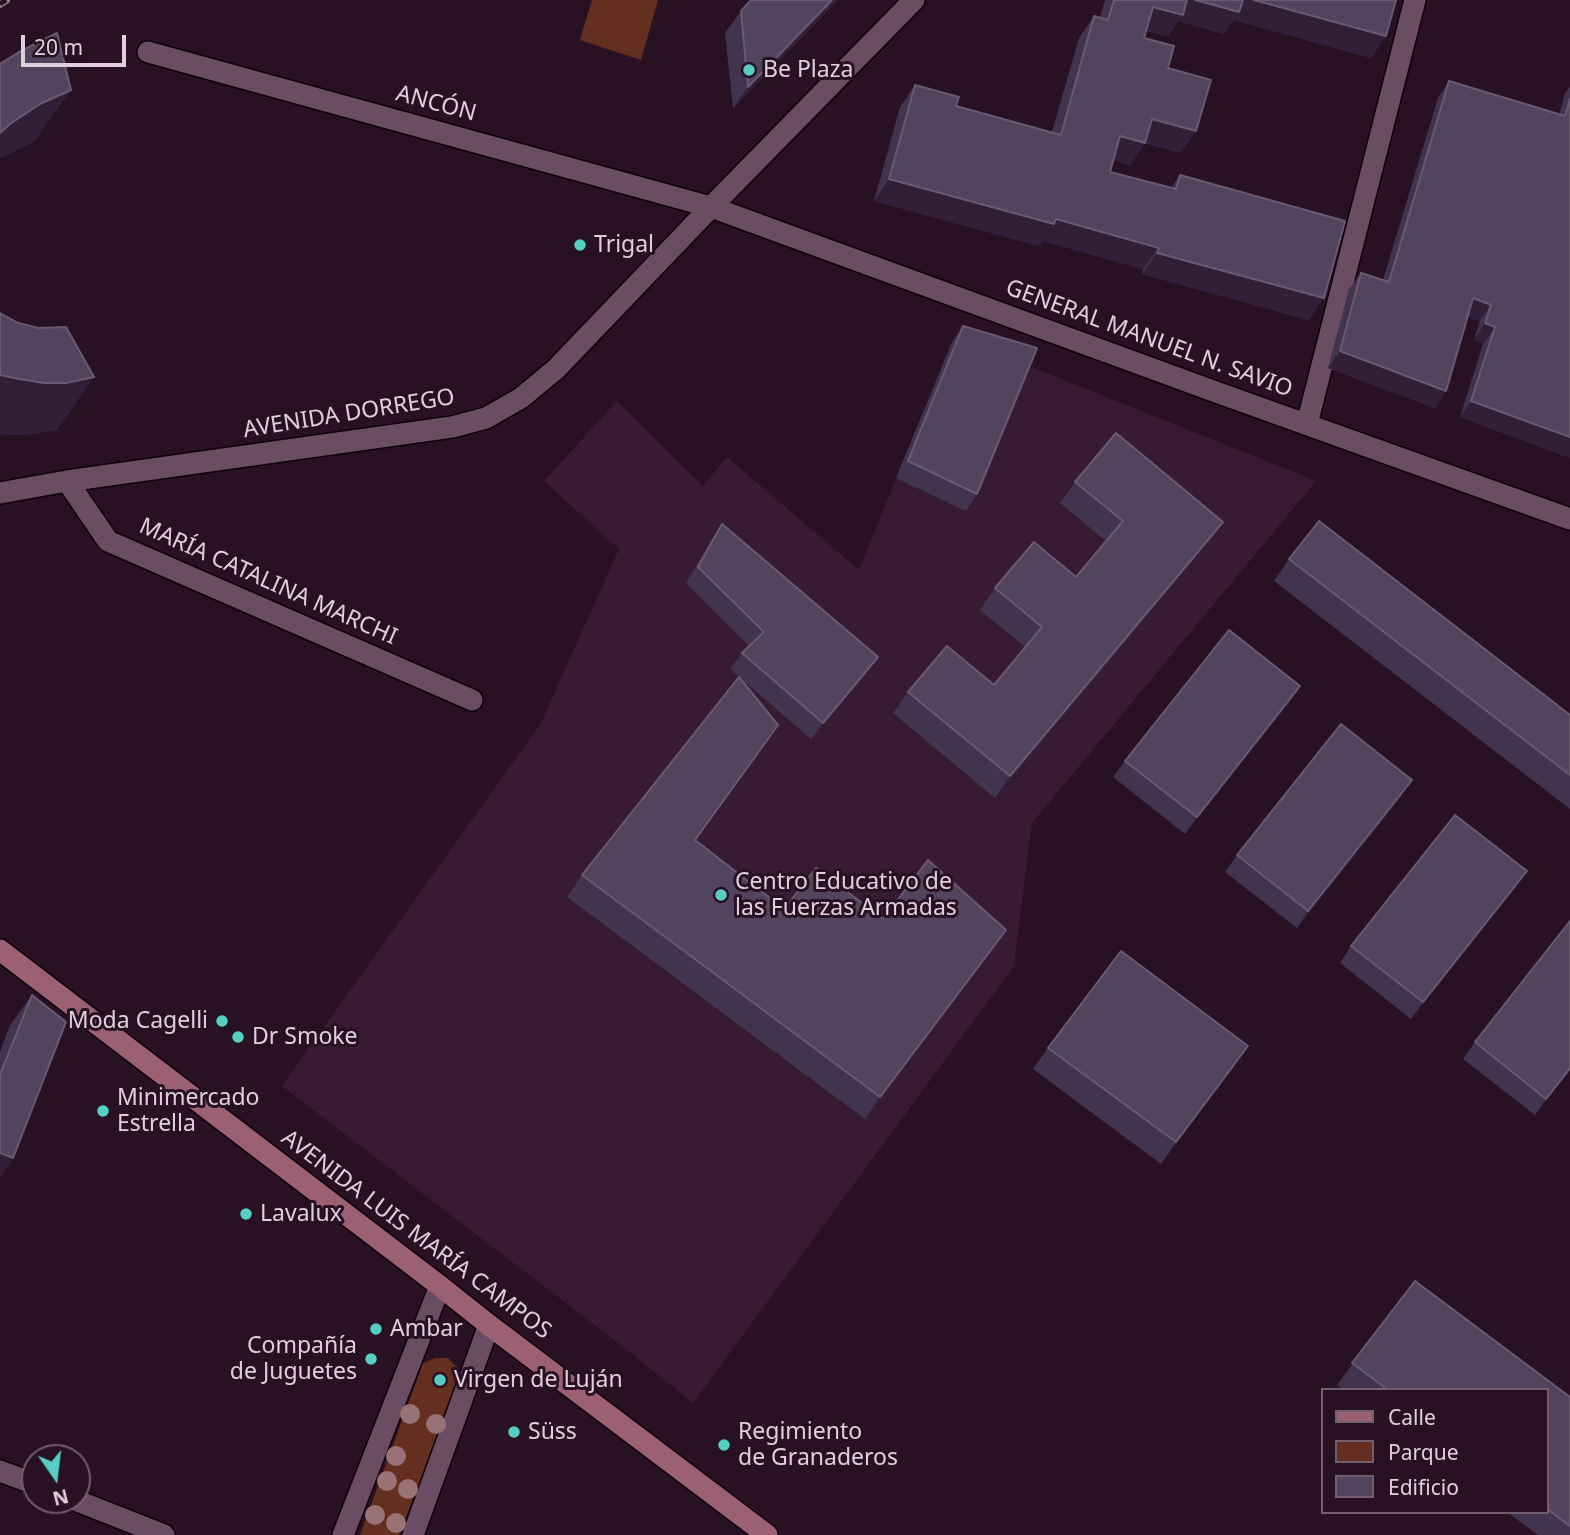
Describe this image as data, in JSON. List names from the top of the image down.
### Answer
{
  "streets": {
    "main road": ["AVENIDA LUIS MARÍA CAMPOS"],
    "street": [
      "ANCÓN",
      "GENERAL MANUEL N. SAVIO",
      "AVENIDA DORREGO",
      "MARÍA CATALINA MARCHI"
    ]
  },
  "crossings": [
    ["ANCÓN", "GENERAL MANUEL N. SAVIO"],
    ["ANCÓN", "AVENIDA DORREGO"],
    ["GENERAL MANUEL N. SAVIO", "AVENIDA DORREGO"],
    ["AVENIDA DORREGO", "MARÍA CATALINA MARCHI"]
  ],
  "places": [
    "Be Plaza",
    "Trigal",
    "Centro Educativo de las Fuerzas Armadas",
    "Moda Cagelli",
    "Dr Smoke",
    "Minimercado Estrella",
    "Lavalux",
    "Ambar",
    "Compañía de Juguetes",
    "Virgen de Luján",
    "Süss",
    "Regimiento de Granaderos"
  ],
  "legend": ["Calle", "Parque", "Edificio"],
  "scale_bar": "20 m",
  "north": "bottom"
}
